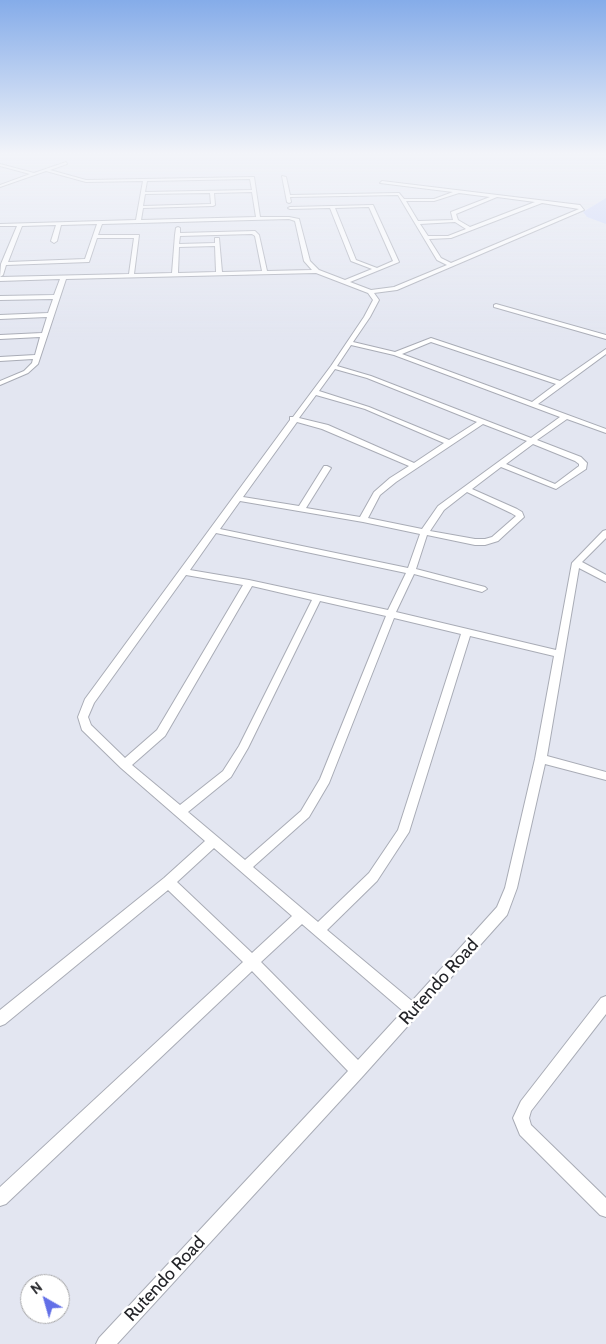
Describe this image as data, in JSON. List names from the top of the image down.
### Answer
{
  "streets": {
    "street": ["Rutendo Road"]
  },
  "north": "top left"
}
